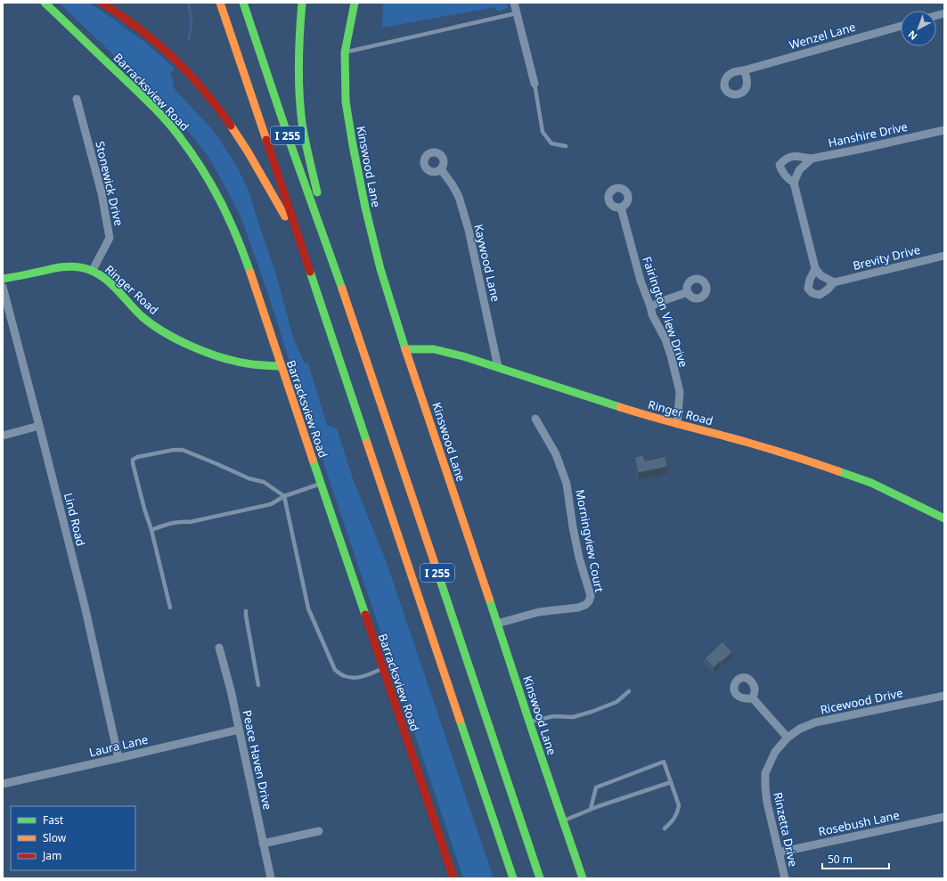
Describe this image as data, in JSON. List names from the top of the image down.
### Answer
{
  "streets": {
    "main road": [
      "Barracksview Road",
      "I 255",
      "Kinswood Lane",
      "Ringer Road"
    ],
    "street": [
      "Wenzel Lane",
      "Hanshire Drive",
      "Stonewick Drive",
      "Brevity Drive",
      "Kaywood Lane",
      "Fairington View Drive",
      "Lind Road",
      "Morningview Court",
      "Ricewood Drive",
      "Laura Lane",
      "Peace Haven Drive",
      "Rosebush Lane",
      "Rinzetta Drive"
    ]
  },
  "crossings": [
    ["Barracksview Road", "Ringer Road"],
    ["Kinswood Lane", "Ringer Road"],
    ["Kinswood Lane", "Morningview Court"],
    ["Stonewick Drive", "Ringer Road"],
    ["Kaywood Lane", "Ringer Road"],
    ["Ringer Road", "Fairington View Drive"],
    ["Lind Road", "Laura Lane"],
    ["Ricewood Drive", "Rinzetta Drive"],
    ["Laura Lane", "Peace Haven Drive"],
    ["Rosebush Lane", "Rinzetta Drive"]
  ],
  "legend": ["Fast", "Slow", "Jam"],
  "scale_bar": "50 m",
  "north": "bottom left"
}
